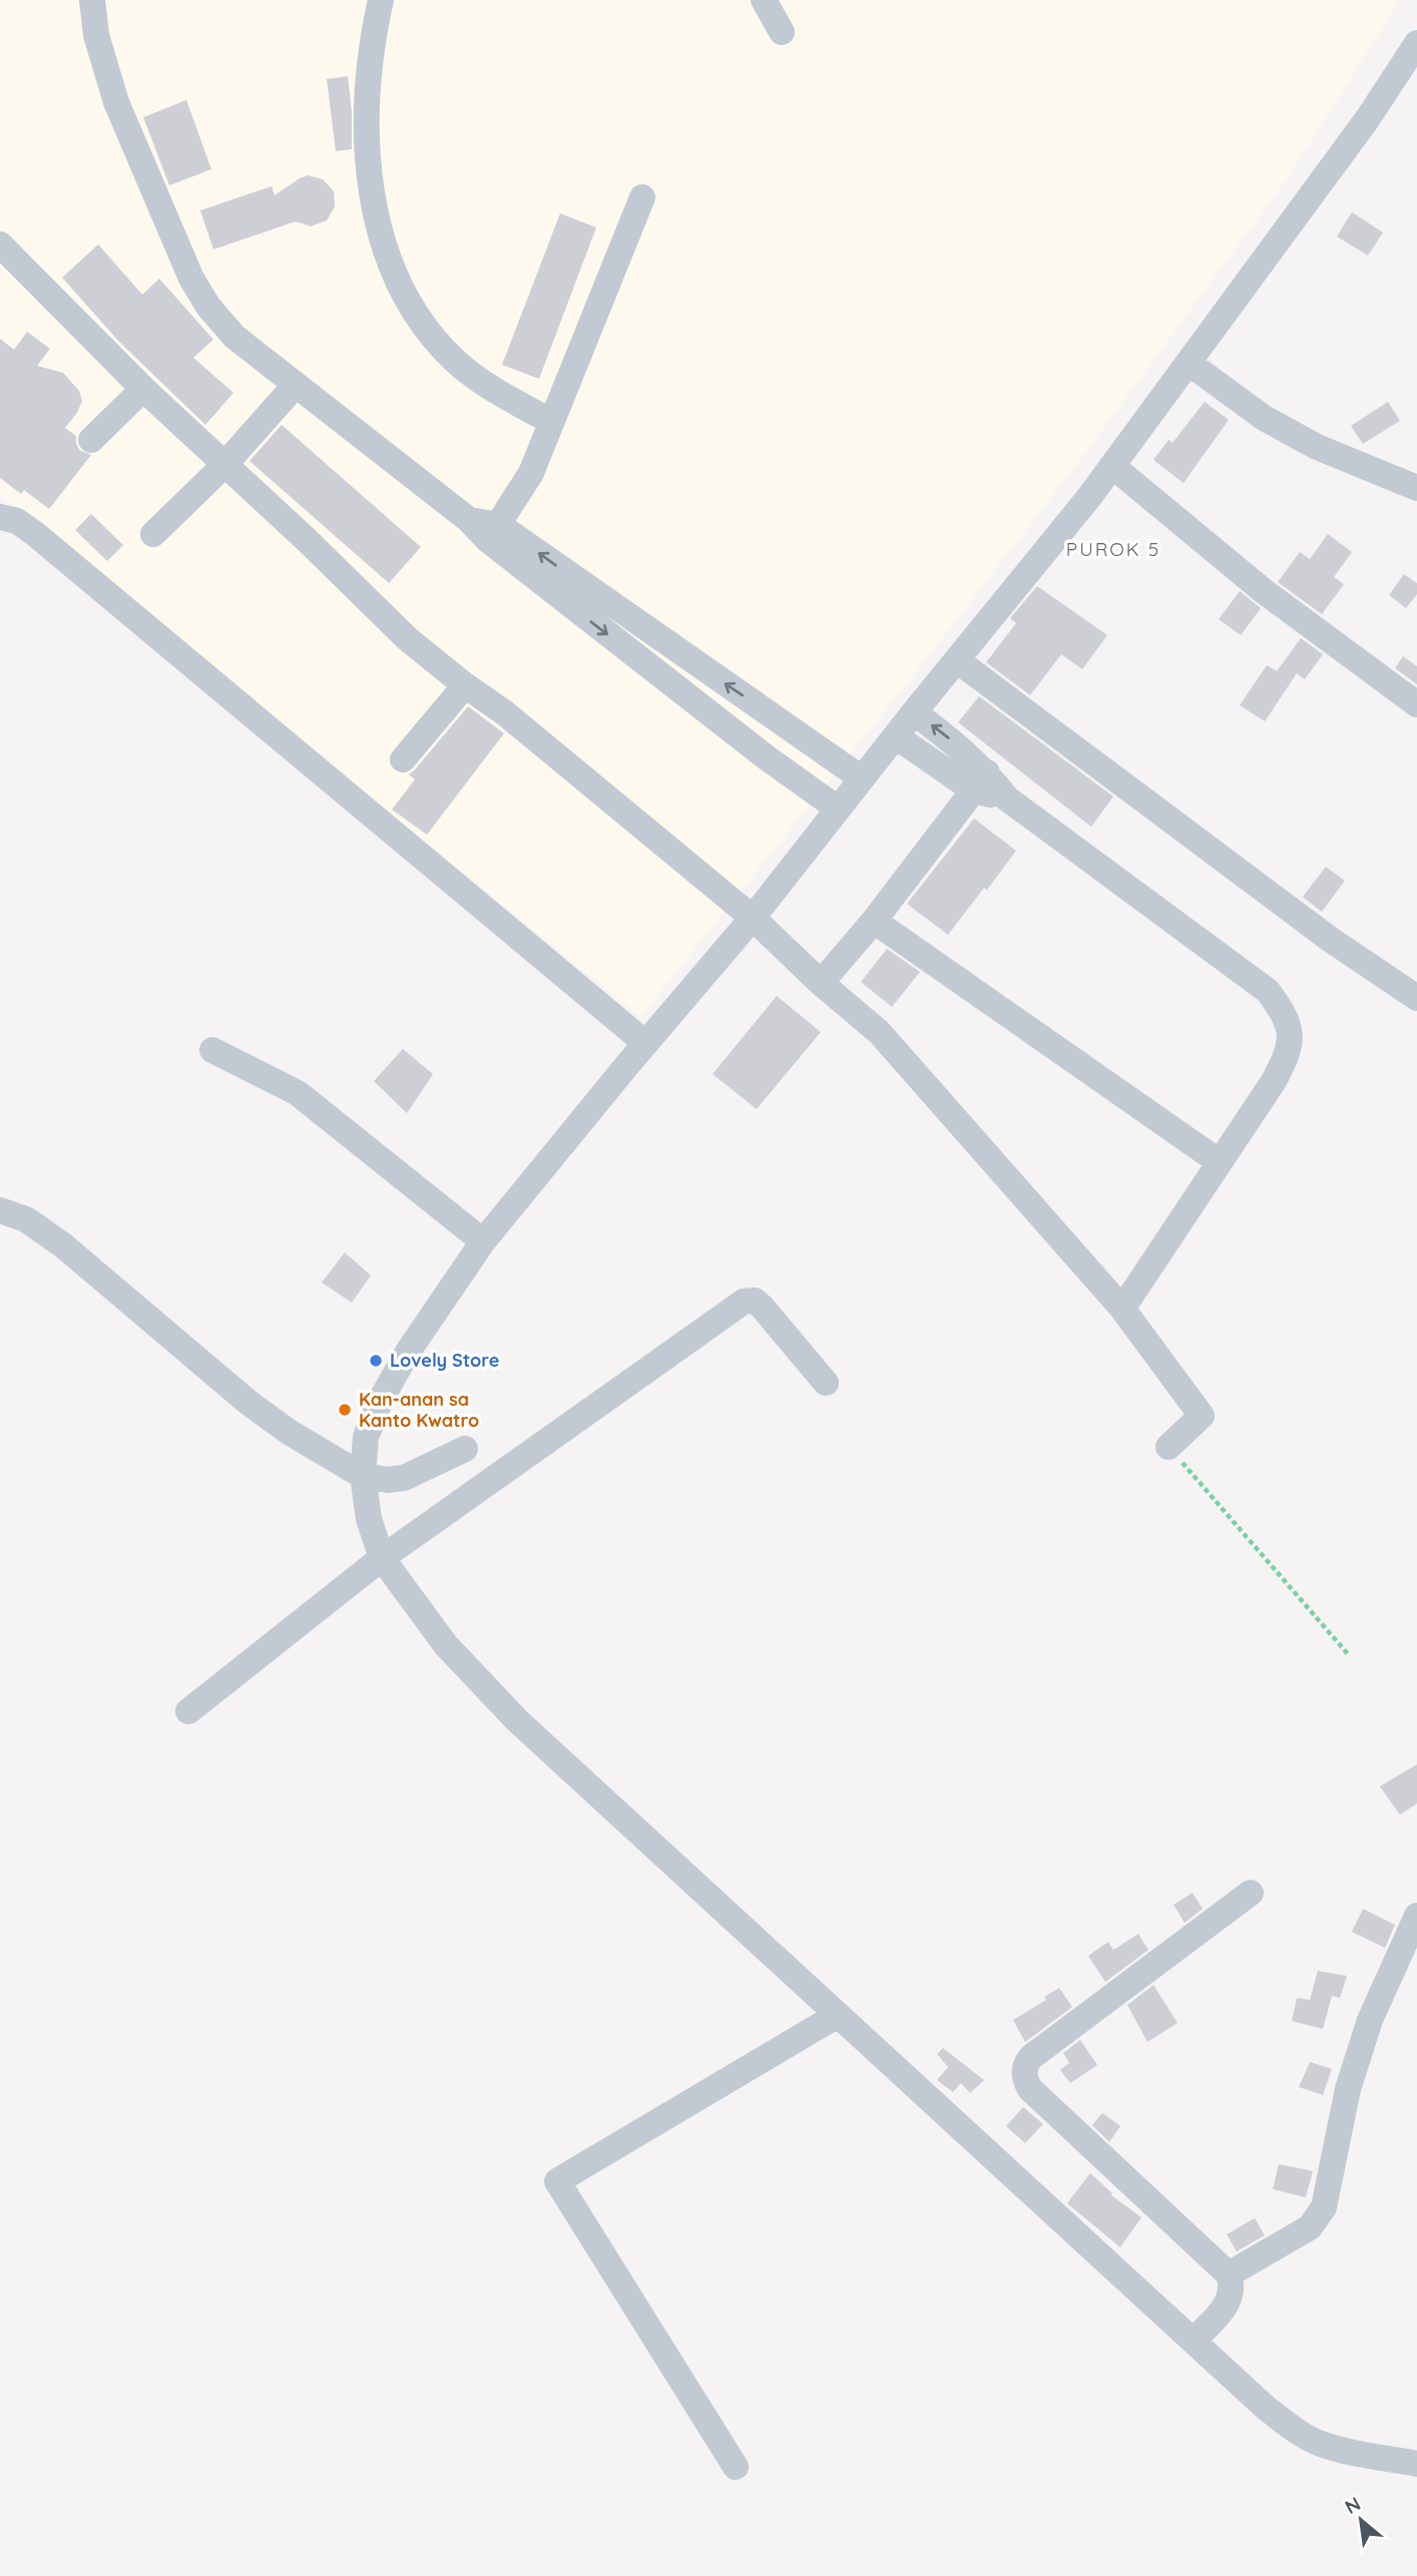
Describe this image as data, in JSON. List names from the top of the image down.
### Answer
{
  "districts": ["PUROK 5"],
  "places": ["Lovely Store", "Kan-anan sa Kanto Kwatro"],
  "north": "top left"
}
